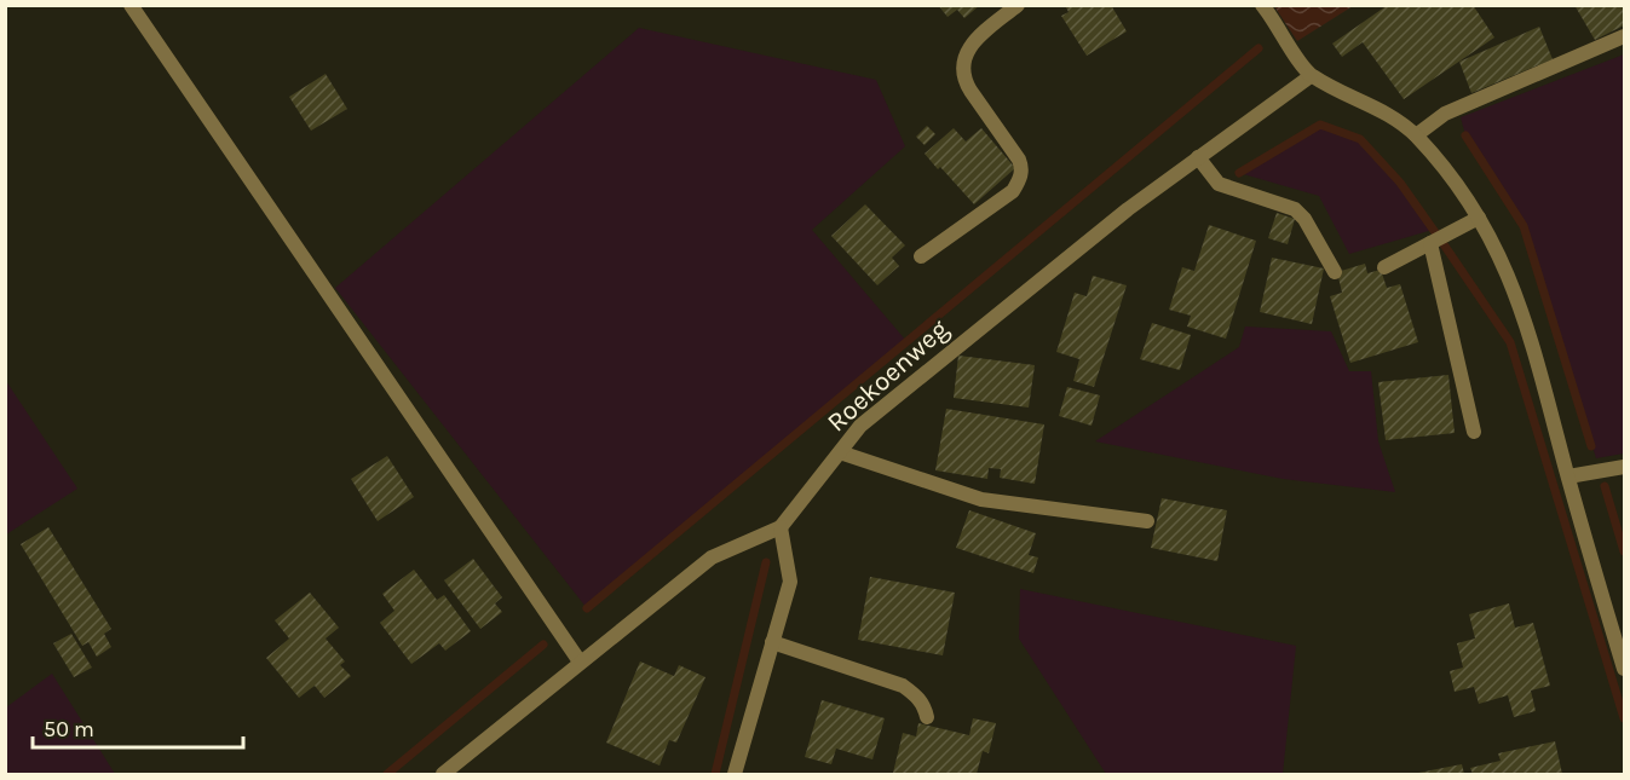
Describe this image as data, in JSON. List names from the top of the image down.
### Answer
{
  "streets": {
    "street": ["Roekoenweg"]
  },
  "scale_bar": "50 m"
}
